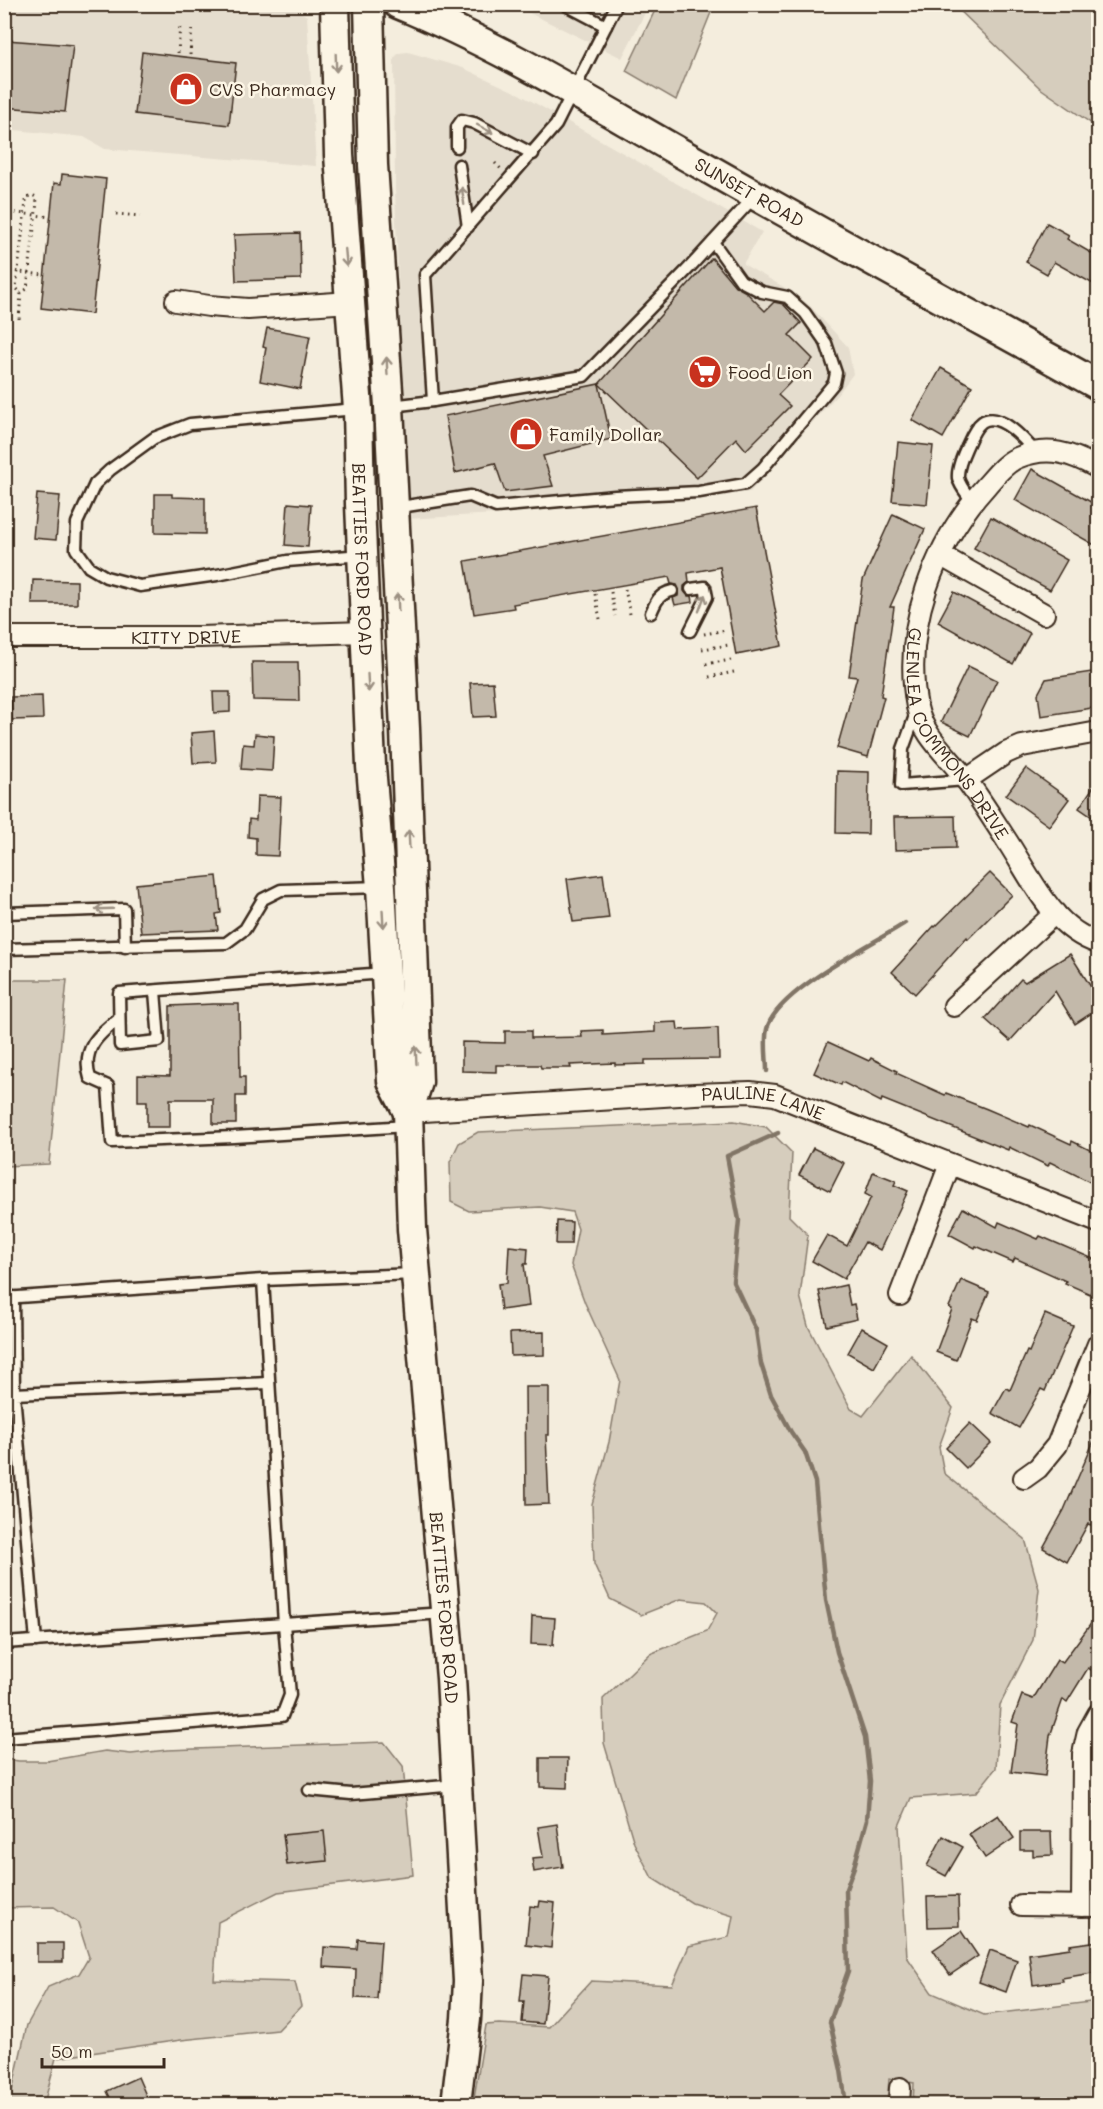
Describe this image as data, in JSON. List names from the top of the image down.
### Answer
{
  "streets": {
    "main road": ["SUNSET ROAD", "BEATTIES FORD ROAD"],
    "street": ["KITTY DRIVE", "GLENLEA COMMONS DRIVE", "PAULINE LANE"]
  },
  "crossings": [
    ["BEATTIES FORD ROAD", "KITTY DRIVE"],
    ["BEATTIES FORD ROAD", "PAULINE LANE"]
  ],
  "places": {
    "shop": ["CVS Pharmacy", "Family Dollar"],
    "supermarket": ["Food Lion"]
  },
  "scale_bar": "50 m"
}
